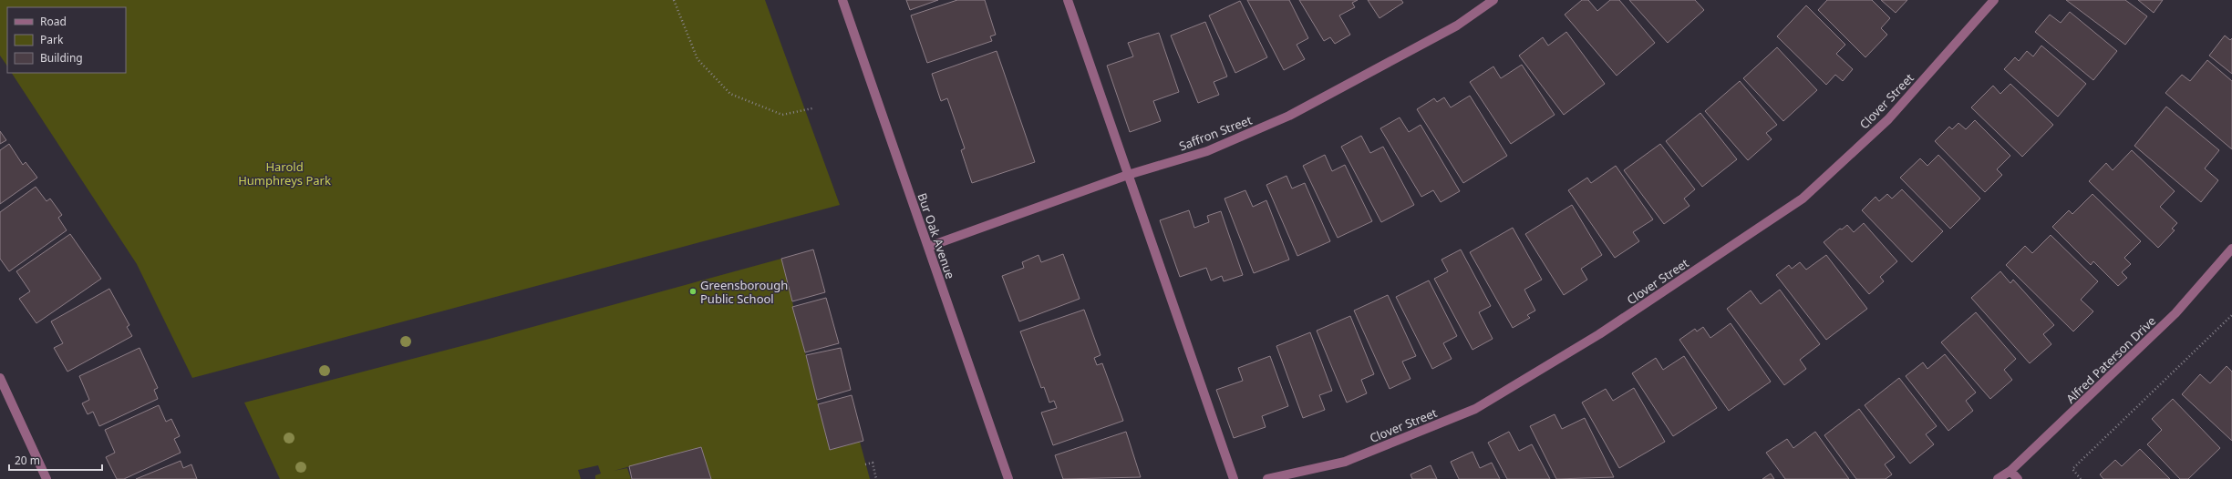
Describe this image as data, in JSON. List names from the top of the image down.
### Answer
{
  "streets": {
    "street": [
      "Clover Street",
      "Saffron Street",
      "Bur Oak Avenue",
      "Alfred Paterson Drive"
    ]
  },
  "crossings": [
    ["Saffron Street", "Bur Oak Avenue"]
  ],
  "parks": ["Harold Humphreys Park"],
  "places": ["Greensborough Public School"],
  "legend": ["Road", "Park", "Building"],
  "scale_bar": "20 m"
}
